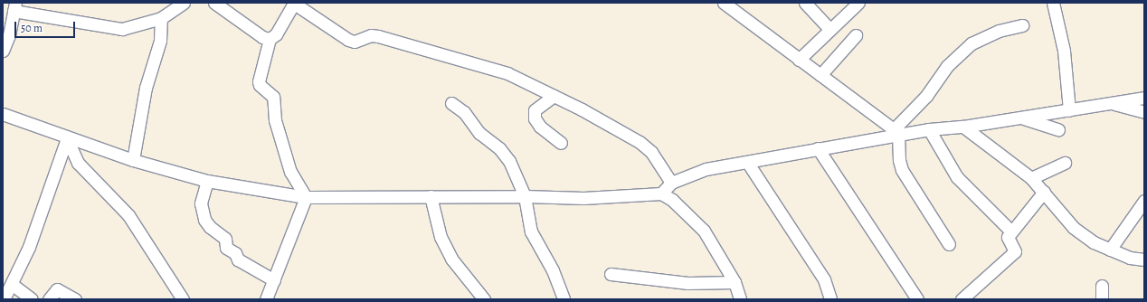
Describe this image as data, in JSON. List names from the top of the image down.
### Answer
{
  "scale_bar": "50 m"
}
